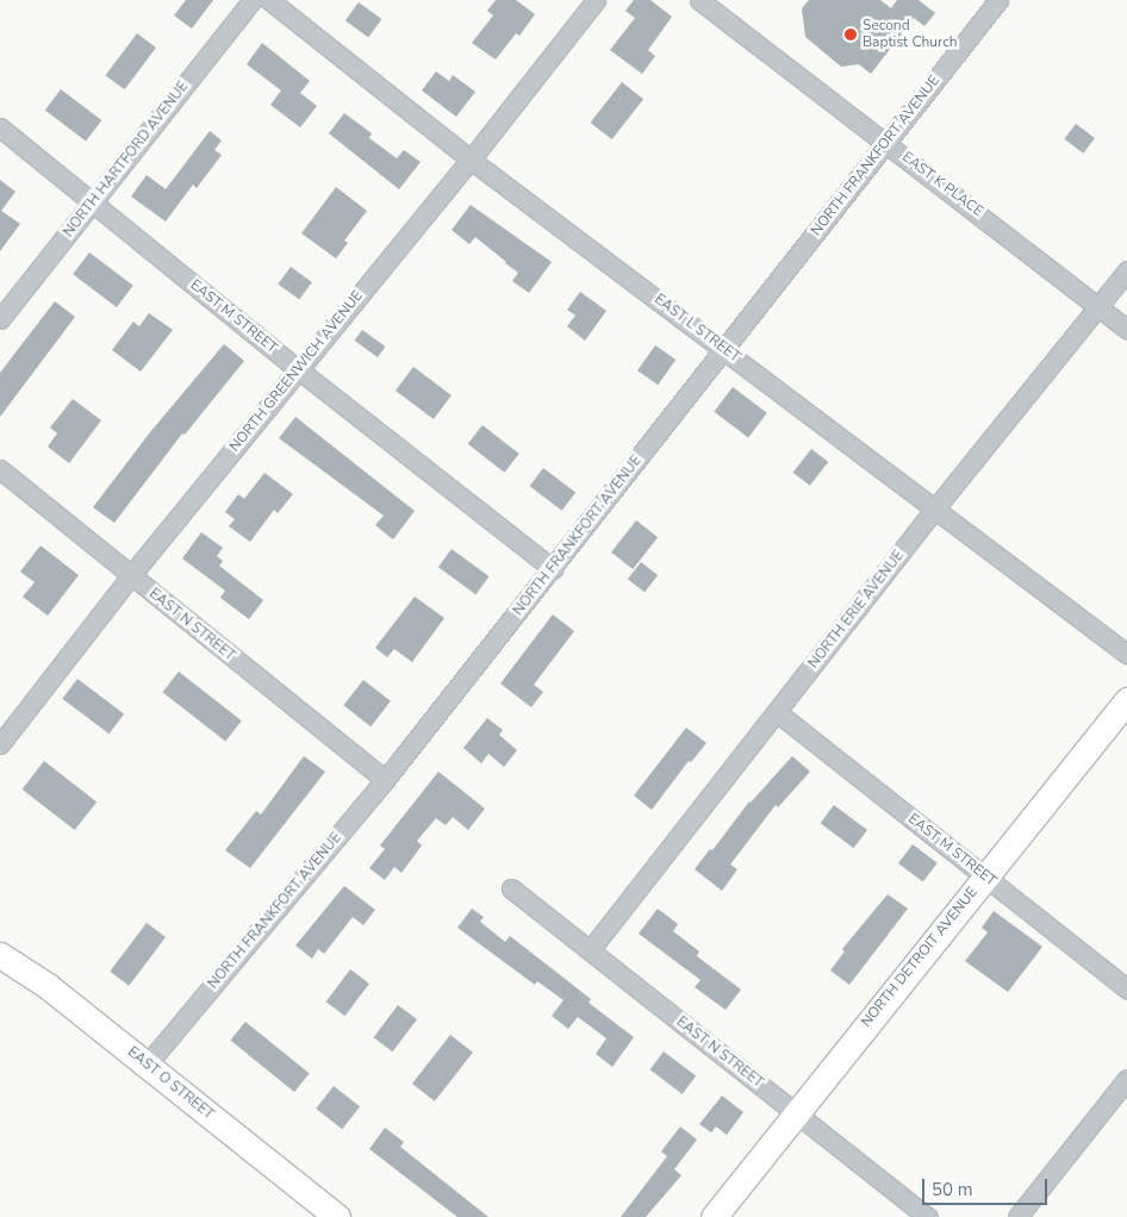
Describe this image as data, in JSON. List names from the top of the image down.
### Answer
{
  "streets": {
    "street": [
      "NORTH FRANKFORT AVENUE",
      "NORTH HARTFORD AVENUE",
      "EAST K PLACE",
      "EAST M STREET",
      "EAST L STREET",
      "NORTH GREENWICH AVENUE",
      "NORTH ERIE AVENUE",
      "EAST N STREET",
      "NORTH DETROIT AVENUE",
      "EAST O STREET"
    ]
  },
  "crossings": [
    ["NORTH FRANKFORT AVENUE", "EAST K PLACE"],
    ["NORTH FRANKFORT AVENUE", "EAST M STREET"],
    ["NORTH FRANKFORT AVENUE", "EAST L STREET"],
    ["NORTH FRANKFORT AVENUE", "EAST N STREET"],
    ["NORTH FRANKFORT AVENUE", "EAST O STREET"],
    ["NORTH HARTFORD AVENUE", "EAST M STREET"],
    ["EAST K PLACE", "NORTH ERIE AVENUE"],
    ["EAST M STREET", "NORTH GREENWICH AVENUE"],
    ["EAST M STREET", "NORTH ERIE AVENUE"],
    ["EAST M STREET", "NORTH DETROIT AVENUE"],
    ["EAST L STREET", "NORTH GREENWICH AVENUE"],
    ["EAST L STREET", "NORTH ERIE AVENUE"],
    ["NORTH GREENWICH AVENUE", "EAST N STREET"],
    ["NORTH ERIE AVENUE", "EAST N STREET"],
    ["EAST N STREET", "NORTH DETROIT AVENUE"]
  ],
  "places": ["Second Baptist Church"],
  "scale_bar": "50 m"
}
